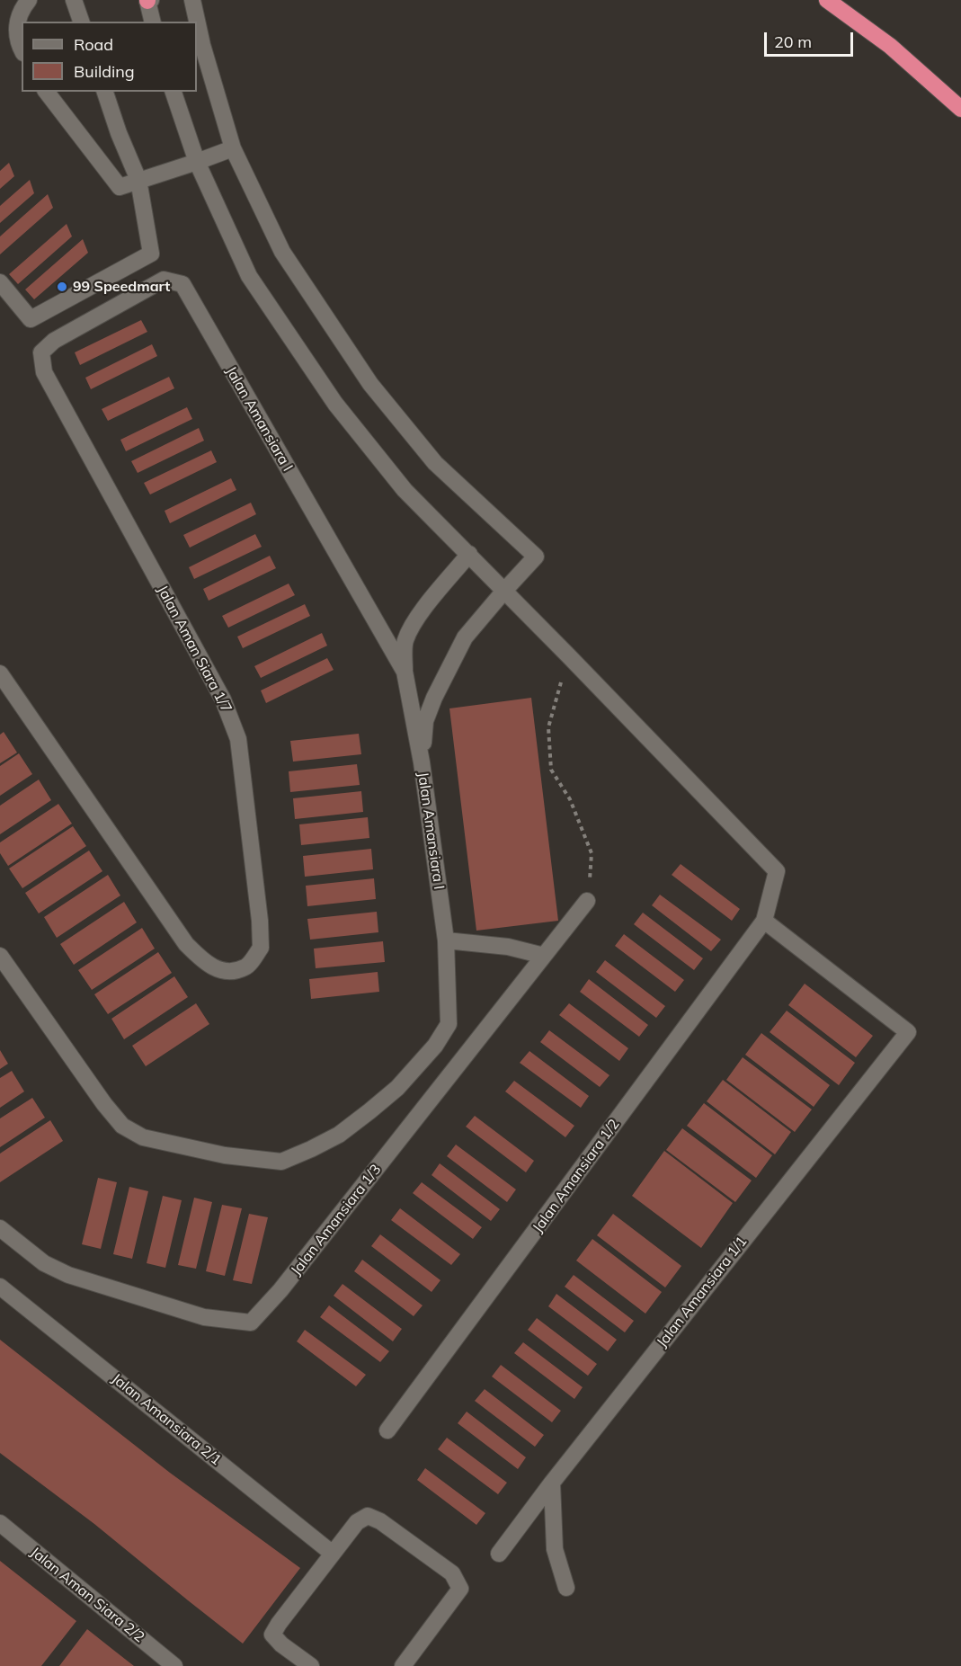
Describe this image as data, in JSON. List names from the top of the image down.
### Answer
{
  "streets": {
    "street": [
      "Jalan Amansiara I",
      "Jalan Aman Siara 1/7",
      "Jalan Amansiara 1/2",
      "Jalan Amansiara 1/3",
      "Jalan Amansiara 1/1",
      "Jalan Amansiara 2/1",
      "Jalan Aman Siara 2/2"
    ]
  },
  "crossings": [
    ["Jalan Amansiara I", "Jalan Aman Siara 1/7"],
    ["Jalan Amansiara 1/2", "Jalan Amansiara 1/1"]
  ],
  "places": ["99 Speedmart"],
  "legend": ["Road", "Building"],
  "scale_bar": "20 m"
}
